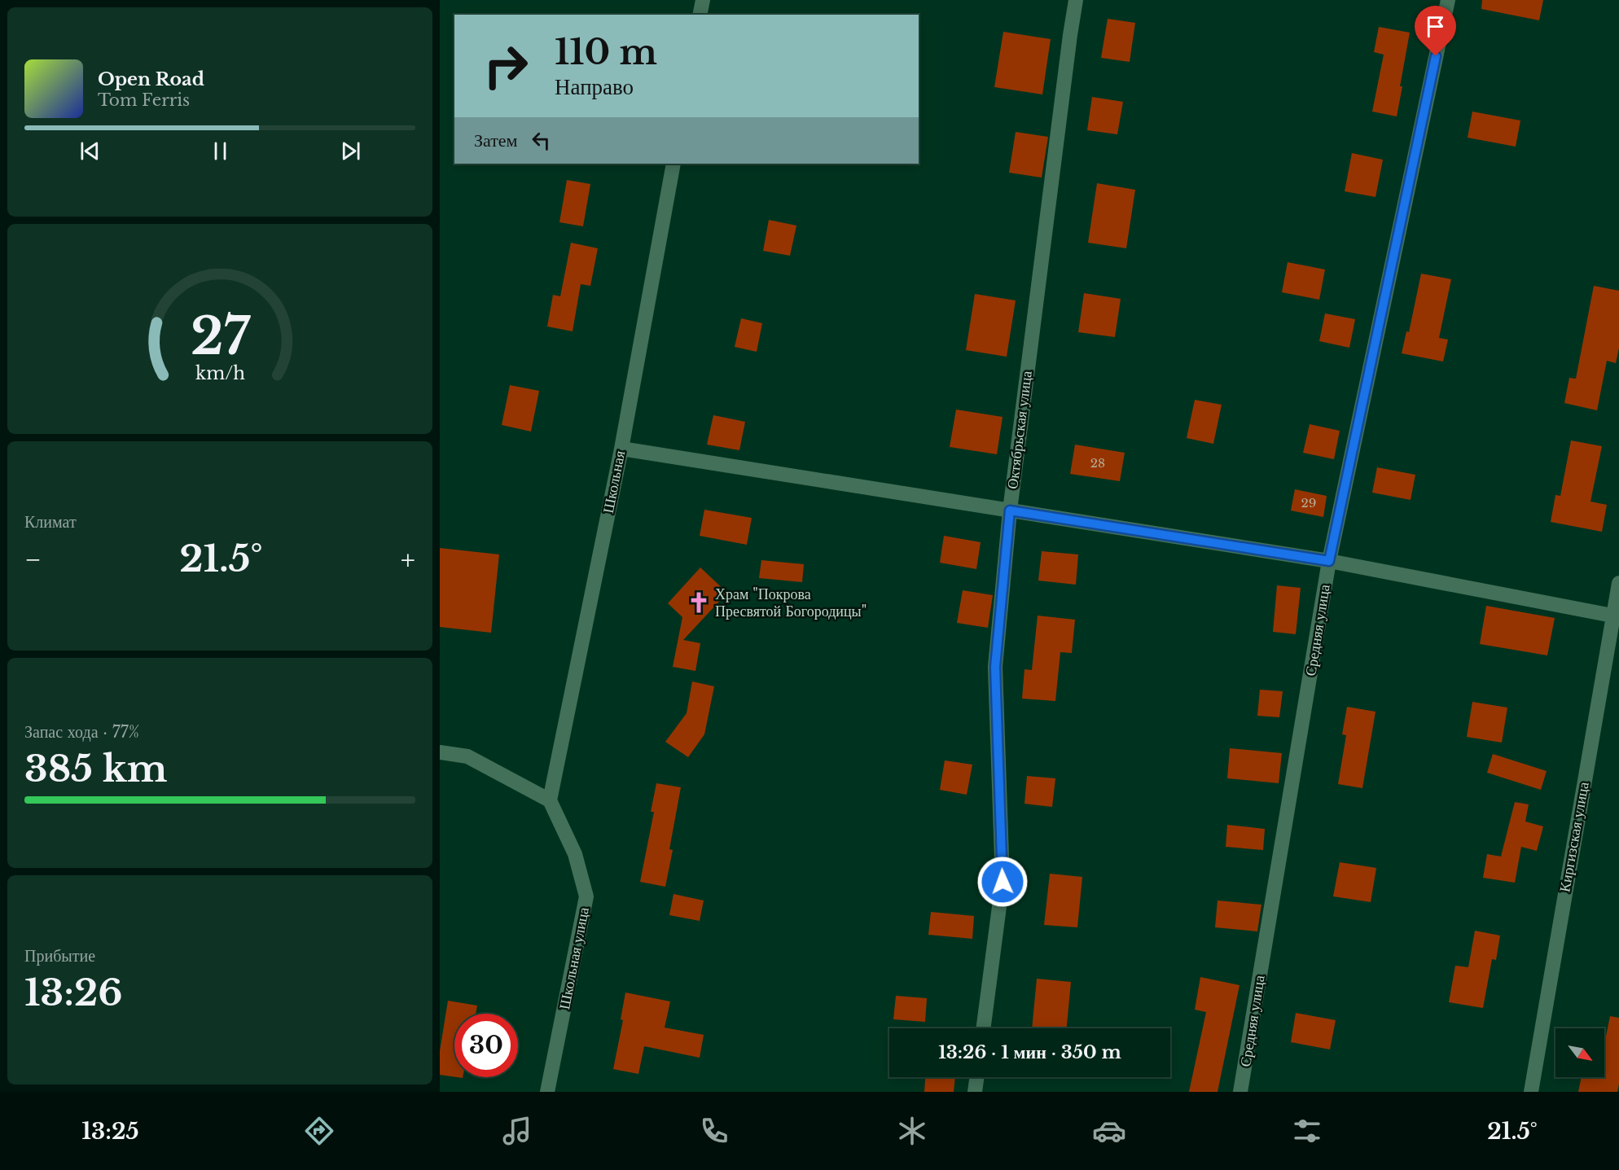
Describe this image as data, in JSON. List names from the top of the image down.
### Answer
{
  "streets": {
    "street": [
      "Октябрьская улица",
      "Школьная",
      "Средняя улица",
      "Киргизская улица",
      "Школьная улица"
    ]
  },
  "crossings": [
    ["Школьная", "Школьная улица"]
  ],
  "places": {
    "church": ["Храм \"Покрова Пресвятой Богородицы\""]
  },
  "house_numbers": ["28", "29"],
  "north": "bottom right",
  "page": {
    "turn": ["110 m", "Направо"],
    "song": ["Open Road", "Tom Ferris"],
    "then": "Затем",
    "tile": [
      "Климат",
      ["Запас хода · 77%", "385 km"],
      ["Прибытие", "13:26"]
    ],
    "heat": ["−", "21.5°", "+"],
    "limit": "30",
    "trip": "13:26 · 1 мин · 350 m",
    "tabs": ["13:25", "21.5°"],
    "gauge": ["27", "km/h"]
  }
}
